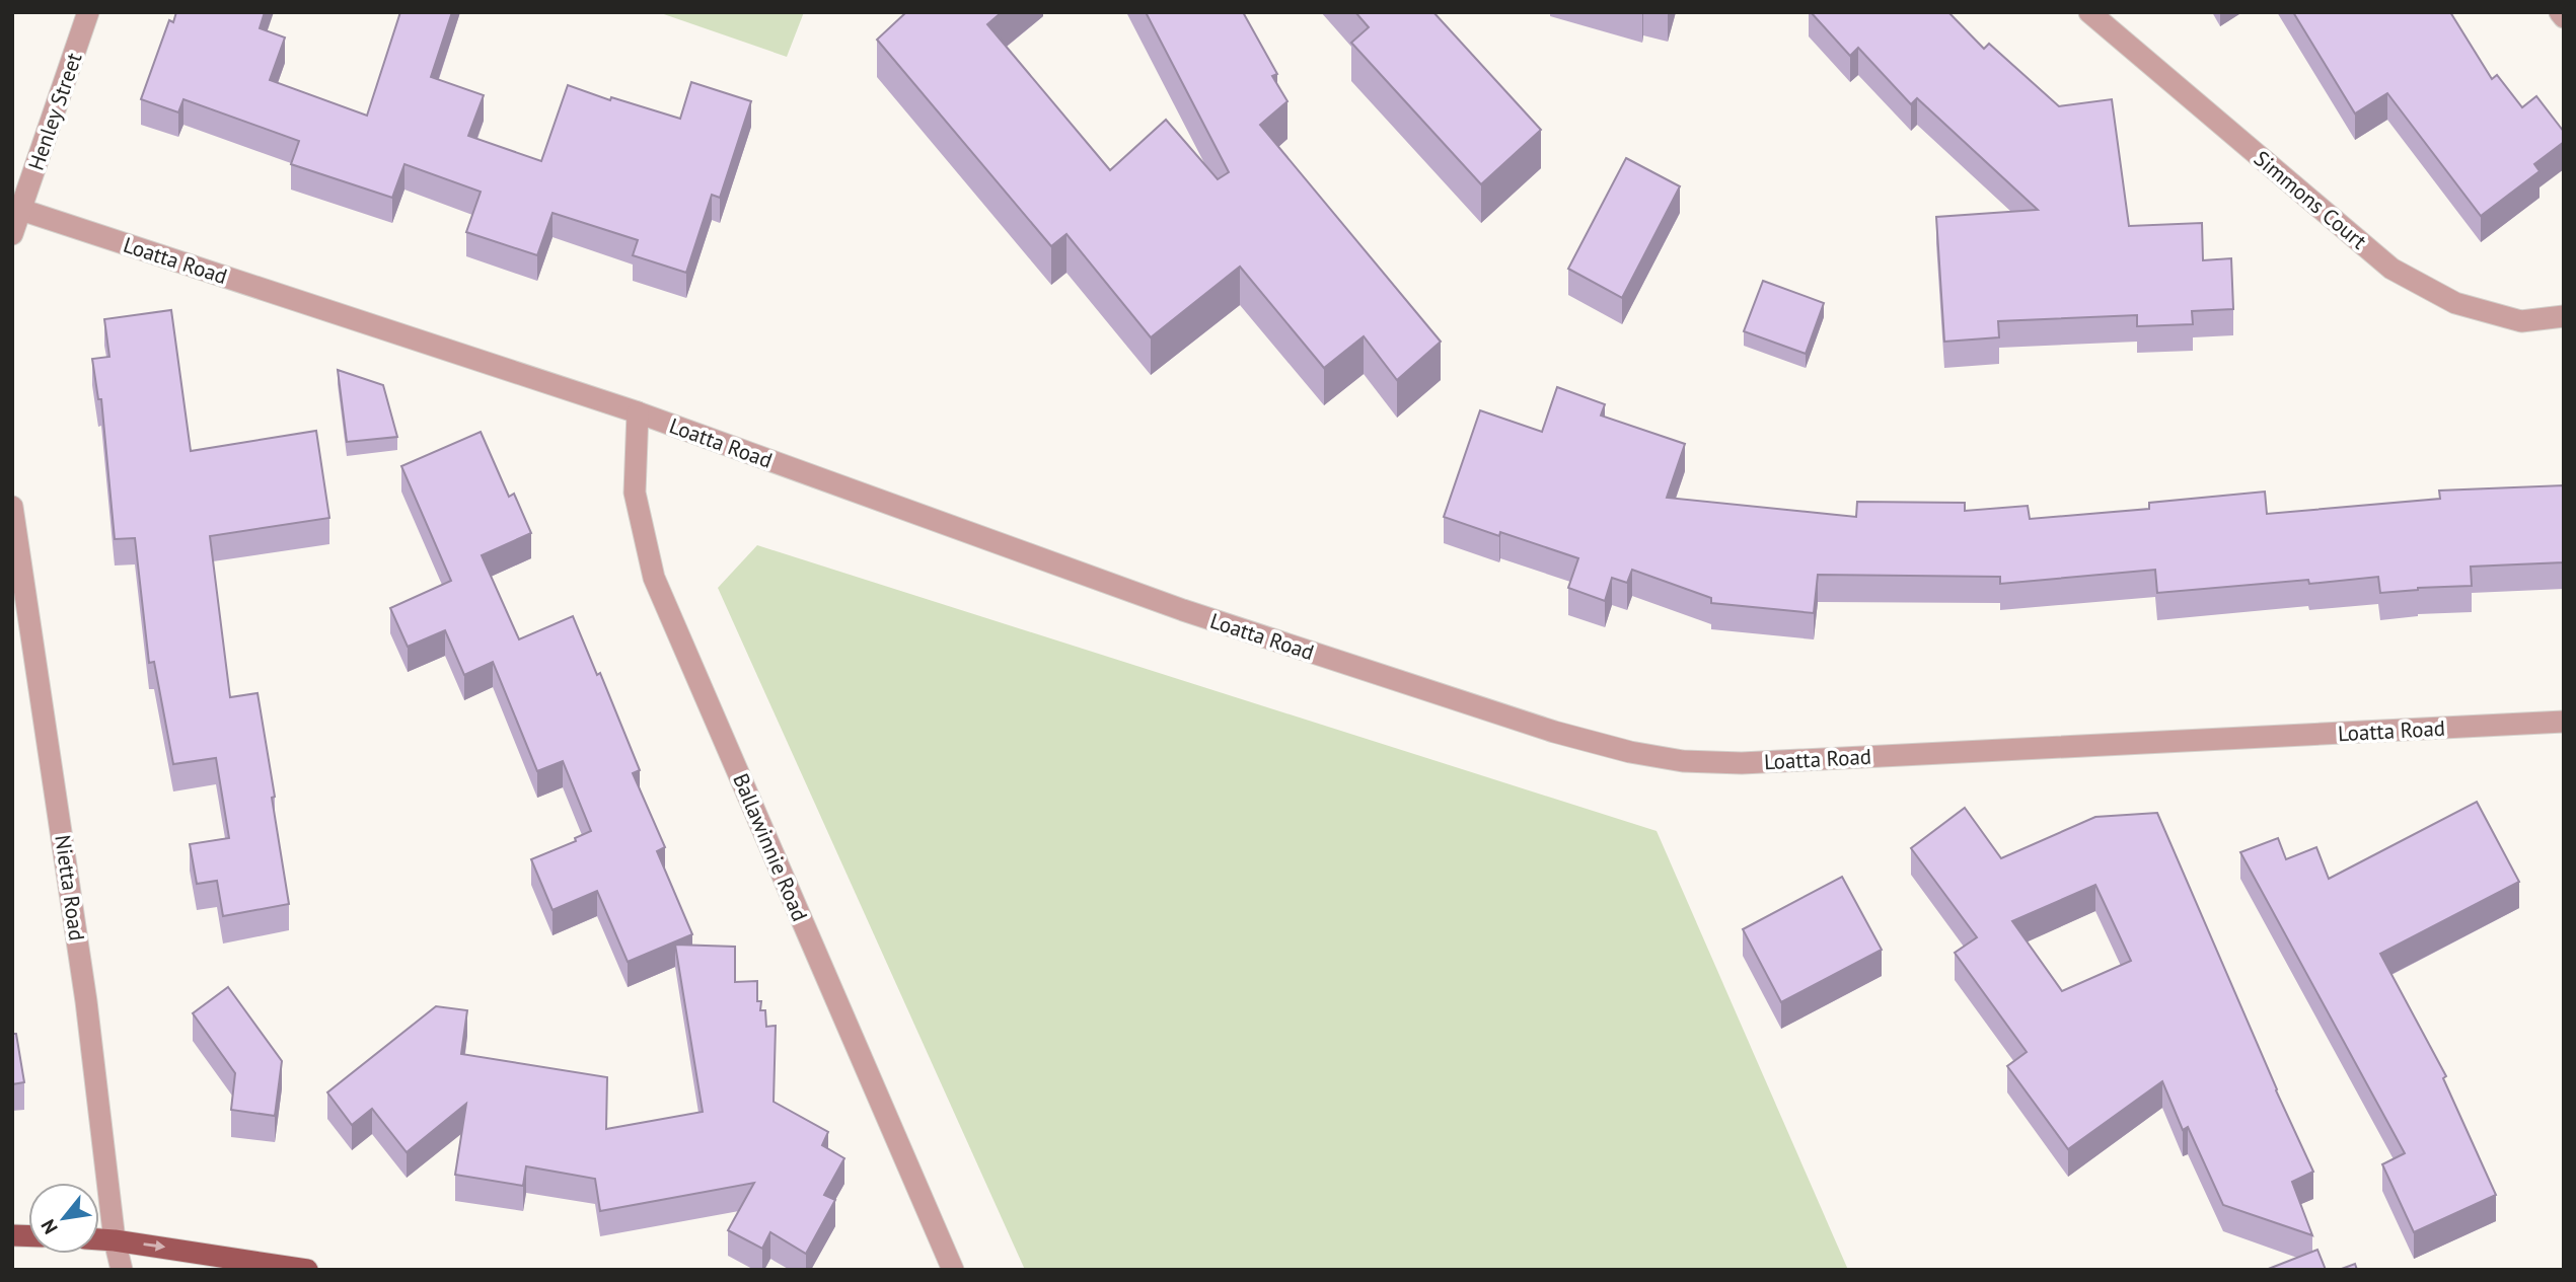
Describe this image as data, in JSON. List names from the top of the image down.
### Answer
{
  "streets": {
    "street": [
      "Henley Street",
      "Simmons Court",
      "Loatta Road",
      "Ballawinnie Road",
      "Nietta Road"
    ]
  },
  "crossings": [
    ["Henley Street", "Loatta Road"],
    ["Loatta Road", "Ballawinnie Road"]
  ],
  "north": "bottom left"
}
